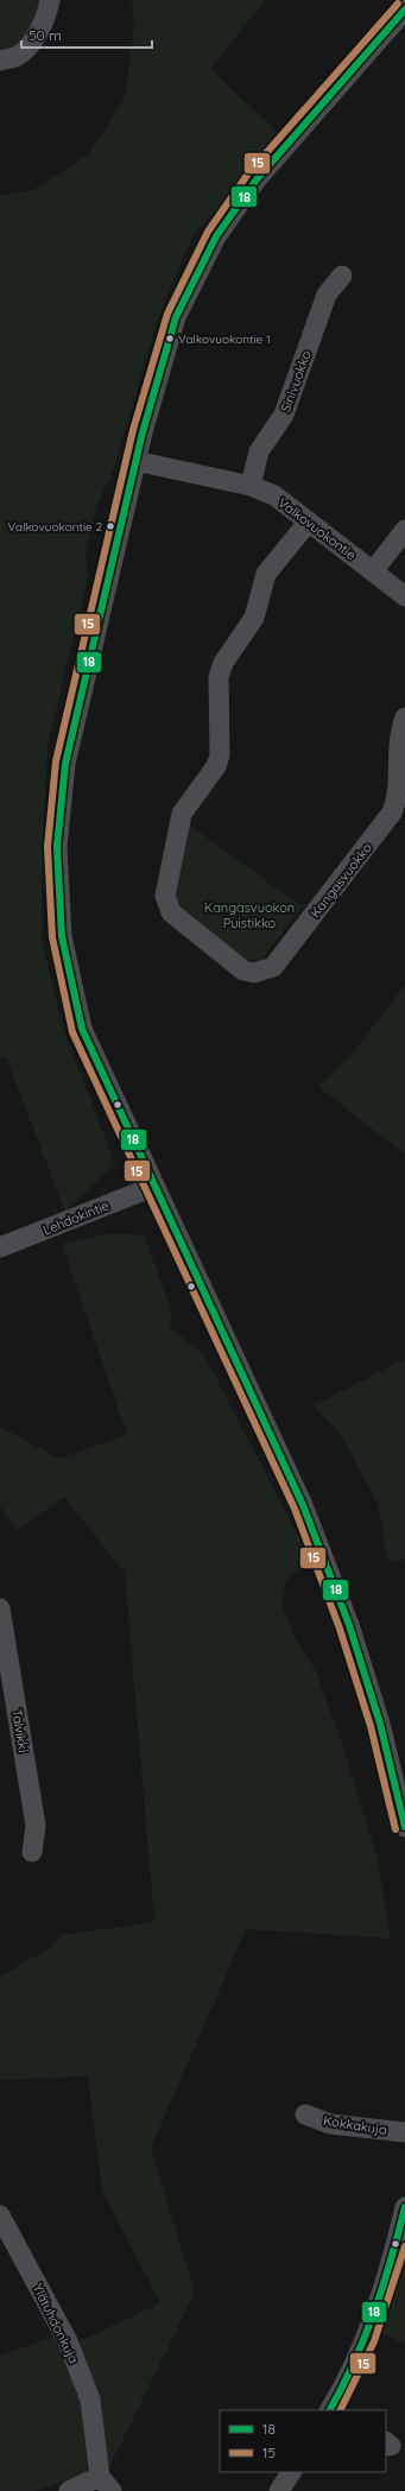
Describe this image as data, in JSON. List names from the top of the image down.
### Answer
{
  "streets": {
    "street": [
      "Sinivuokko",
      "Valkovuokontie",
      "Kangasvuokko",
      "Lehdokintie",
      "Talvikki",
      "Kokkakuja",
      "Ylätuhdonkuja"
    ]
  },
  "crossings": [
    ["Sinivuokko", "Valkovuokontie"],
    ["Valkovuokontie", "Kangasvuokko"]
  ],
  "parks": ["Kangasvuokon Puistikko"],
  "places": ["Valkovuokontie 1", "Valkovuokontie 2"],
  "lines": ["transit line 15", "transit line 18"],
  "legend": ["18", "15"],
  "scale_bar": "50 m"
}
